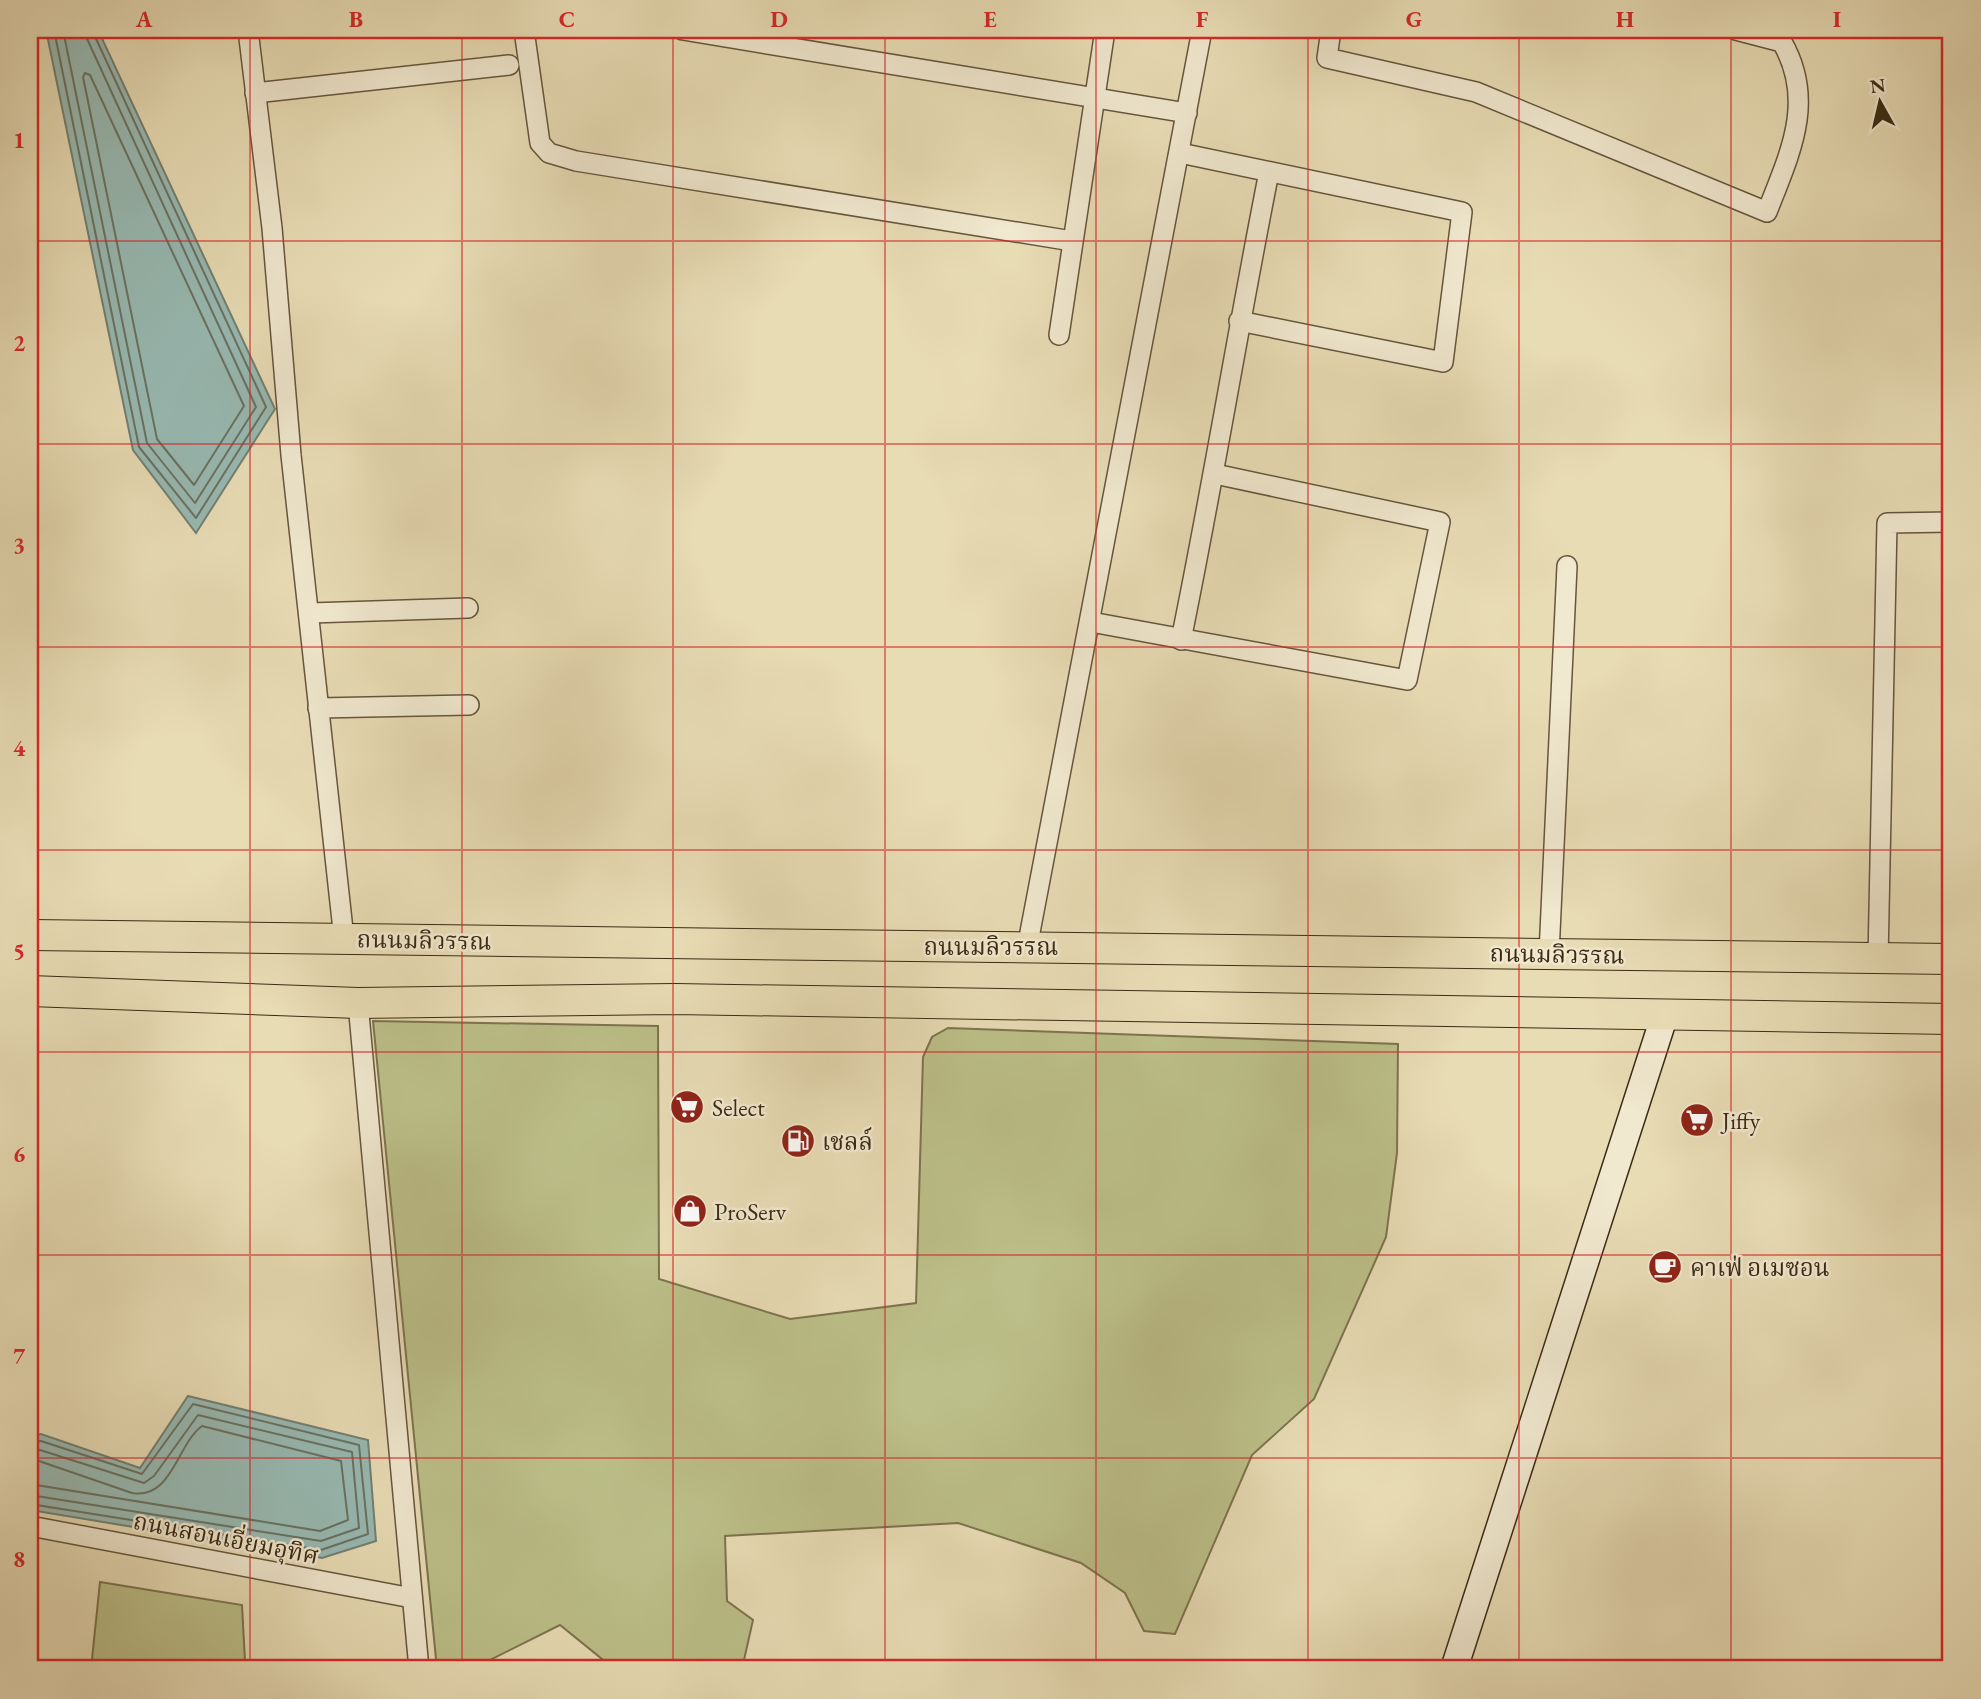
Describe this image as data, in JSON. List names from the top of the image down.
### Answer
{
  "streets": {
    "main road": ["ถนนมลิวรรณ"],
    "street": ["ถนนสอนเอี่ยมอุทิศ"]
  },
  "places": {
    "supermarket": ["Select", "Jiffy"],
    "fuel station": ["เชลล์"],
    "shop": ["ProServ"],
    "cafe": ["คาเฟ่ อเมซอน"]
  },
  "north": "top",
  "grid": {
    "columns": [
      "A",
      "B",
      "C",
      "D",
      "E",
      "F",
      "G",
      "H",
      "I"
    ],
    "rows": [
      "1",
      "2",
      "3",
      "4",
      "5",
      "6",
      "7",
      "8"
    ]
  }
}
